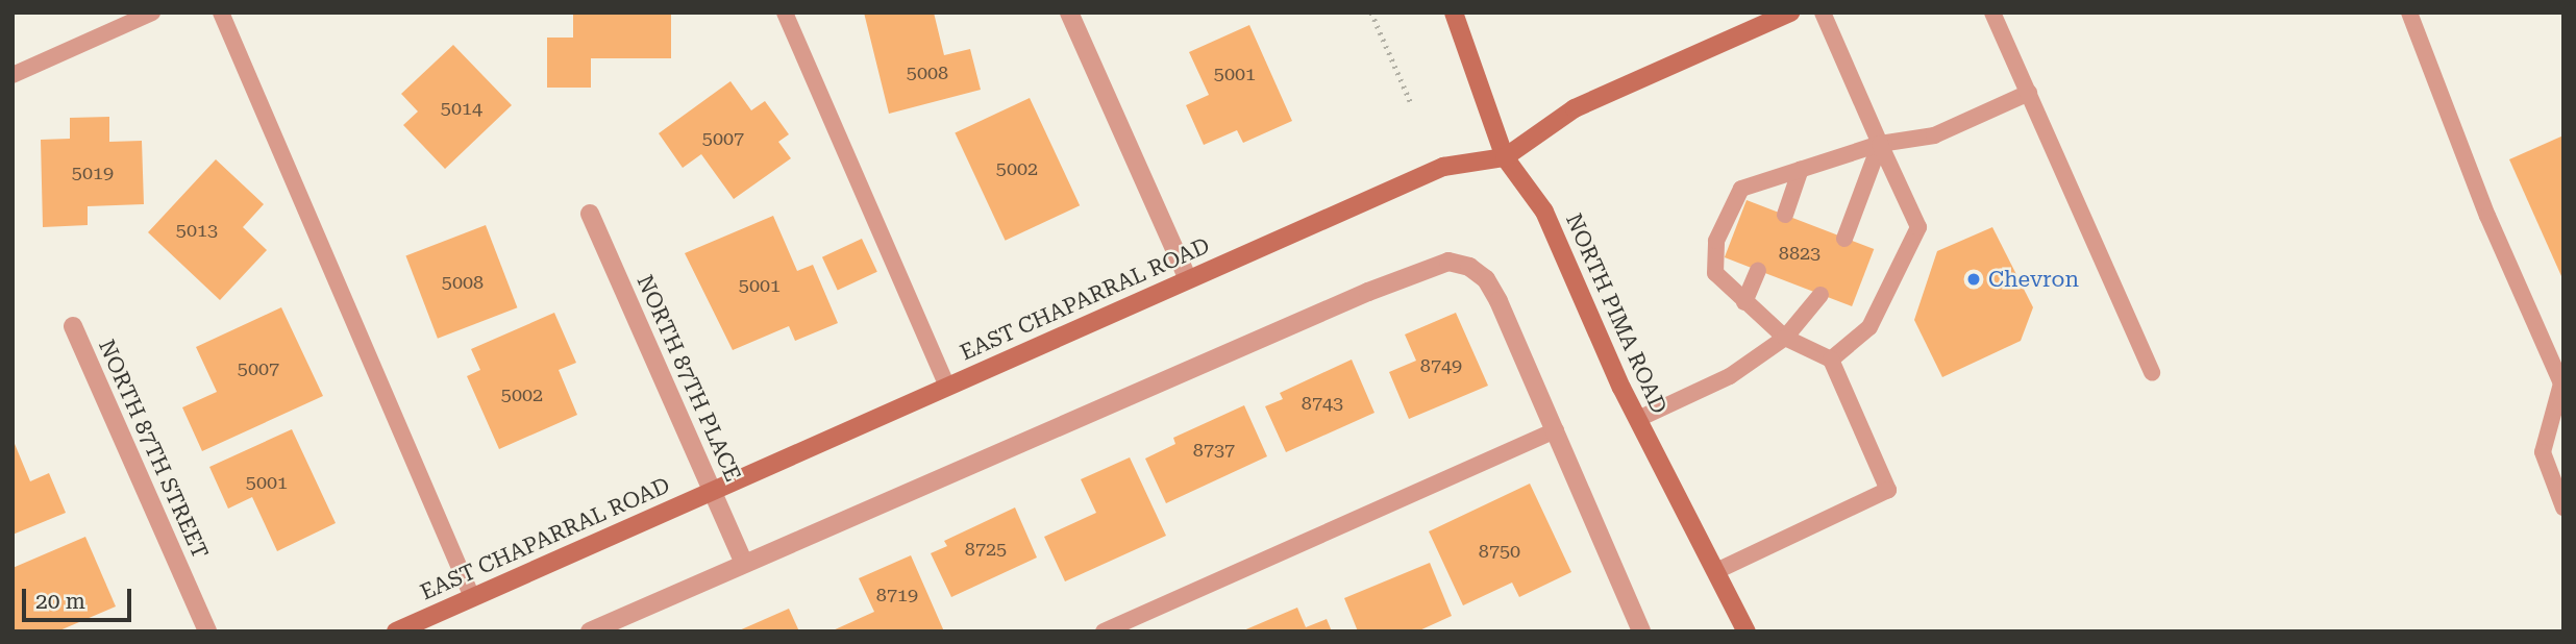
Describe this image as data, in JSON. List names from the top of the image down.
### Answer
{
  "streets": {
    "main road": ["EAST CHAPARRAL ROAD", "NORTH PIMA ROAD"],
    "street": ["NORTH 87TH PLACE", "NORTH 87TH STREET"]
  },
  "crossings": [
    ["EAST CHAPARRAL ROAD", "NORTH PIMA ROAD"],
    ["EAST CHAPARRAL ROAD", "NORTH 87TH PLACE"]
  ],
  "places": ["Chevron"],
  "house_numbers": [
    "5008",
    "5001",
    "5014",
    "5007",
    "5002",
    "5019",
    "5013",
    "8823",
    "5008",
    "5001",
    "8749",
    "5007",
    "5002",
    "8743",
    "8737",
    "5001",
    "8725",
    "8750",
    "8719"
  ],
  "scale_bar": "20 m"
}
